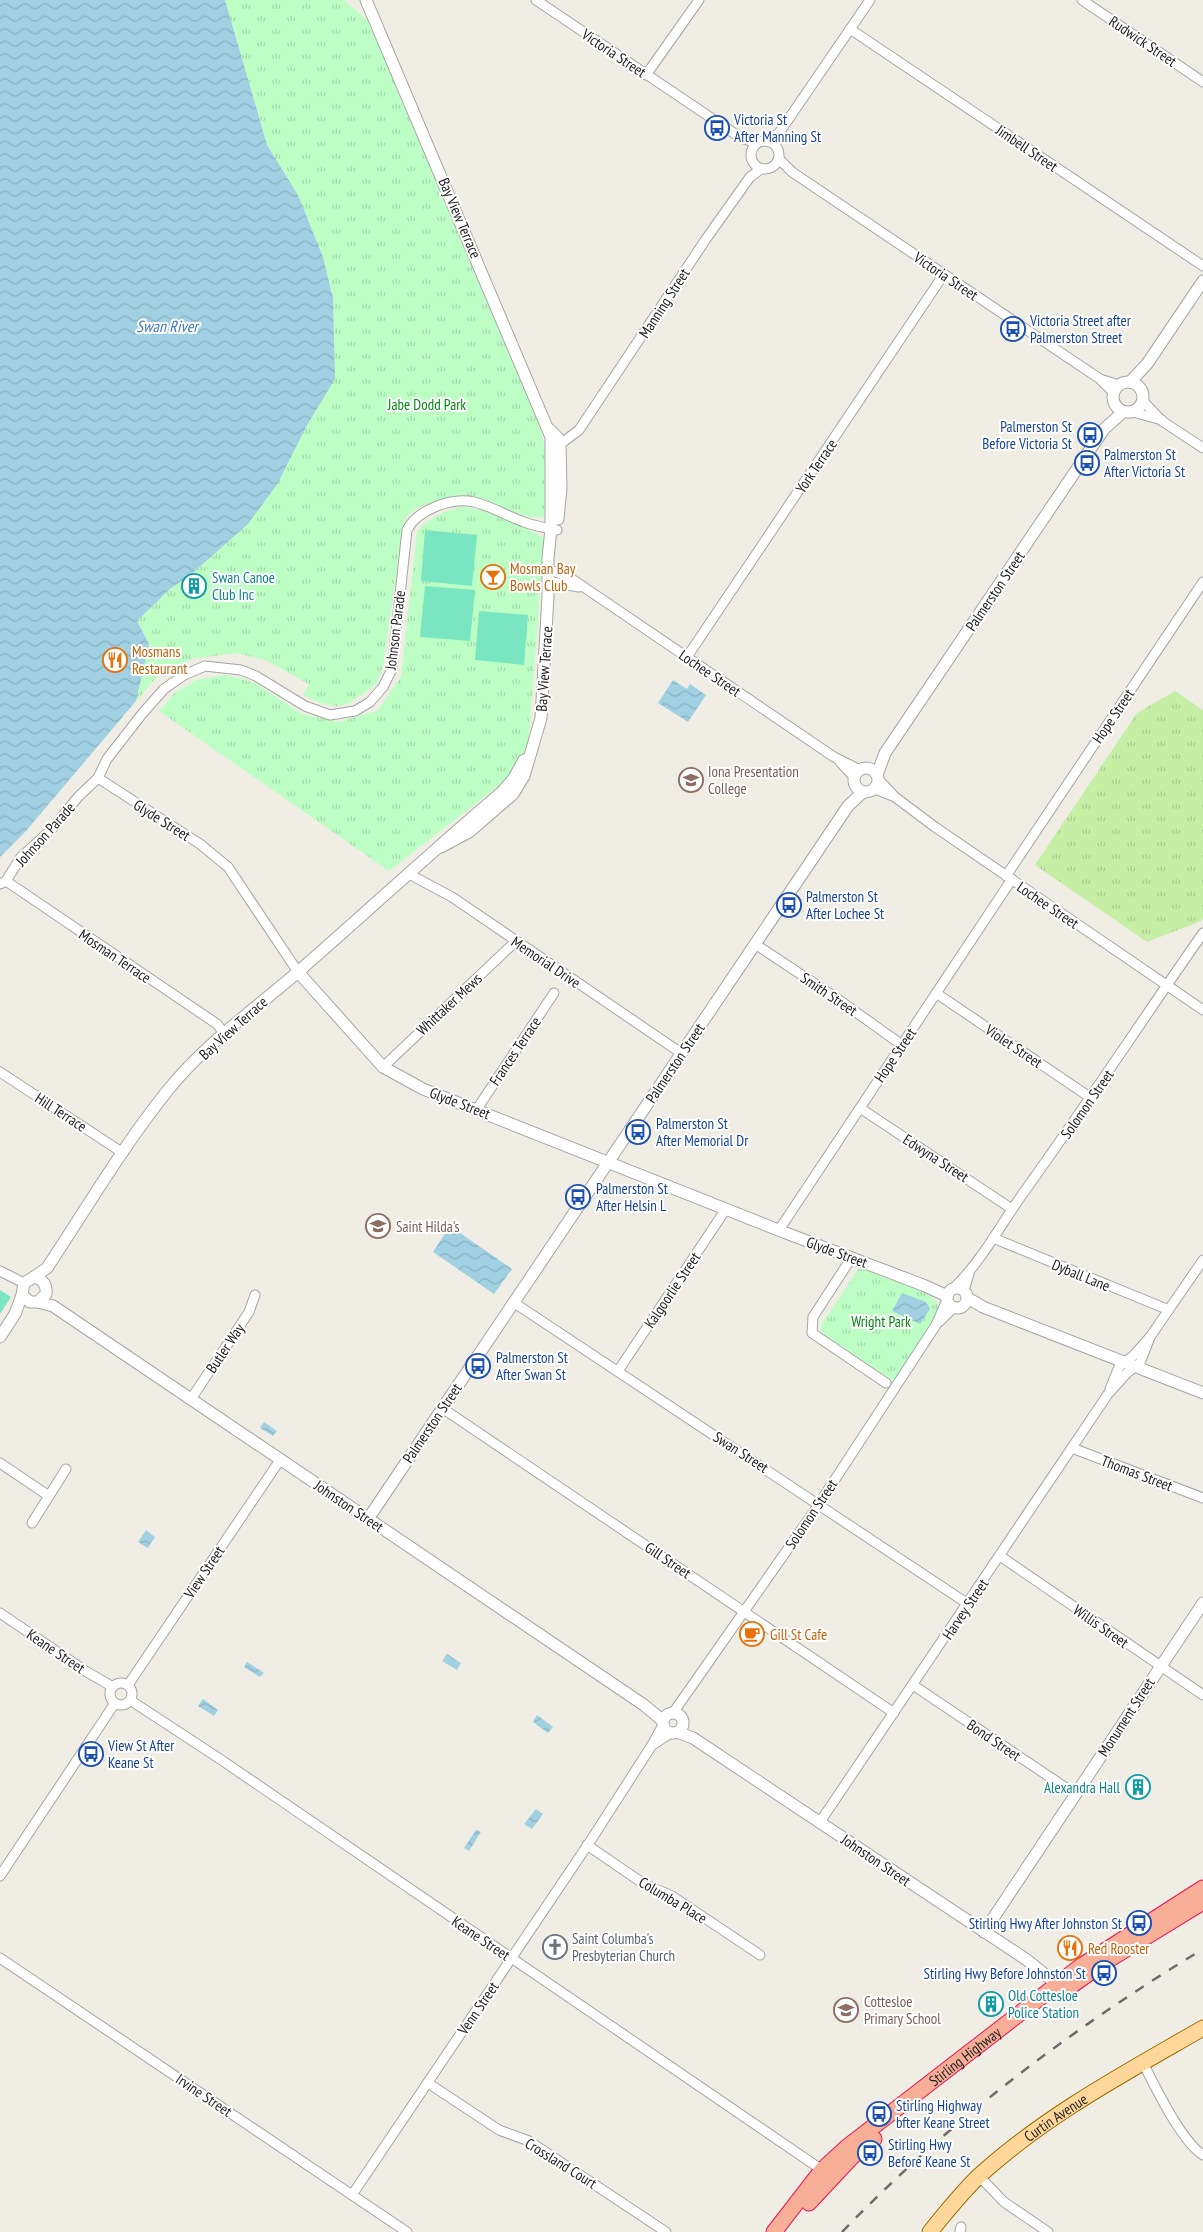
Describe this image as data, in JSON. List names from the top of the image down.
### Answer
{
  "streets": {
    "highway": ["Stirling Highway"],
    "main road": ["Curtin Avenue"],
    "street": [
      "Rudwick Street",
      "Victoria Street",
      "Jimbell Street",
      "Bay View Terrace",
      "Manning Street",
      "York Terrace",
      "Palmerston Street",
      "Johnson Parade",
      "Lochee Street",
      "Hope Street",
      "Glyde Street",
      "Mosman Terrace",
      "Memorial Drive",
      "Smith Street",
      "Whittaker Mews",
      "Violet Street",
      "Frances Terrace",
      "Solomon Street",
      "Hill Terrace",
      "Edwyna Street",
      "Dyball Lane",
      "Kalgoorlie Street",
      "Butler Way",
      "Swan Street",
      "Thomas Street",
      "Johnston Street",
      "Gill Street",
      "View Street",
      "Harvey Street",
      "Willis Street",
      "Keane Street",
      "Monument Street",
      "Bond Street",
      "Columba Place",
      "Venn Street",
      "Irvine Street",
      "Crossland Court"
    ]
  },
  "crossings": [
    ["Victoria Street", "Manning Street"],
    ["Victoria Street", "York Terrace"],
    ["Victoria Street", "Palmerston Street"],
    ["Bay View Terrace", "Manning Street"],
    ["Bay View Terrace", "Johnson Parade"],
    ["Bay View Terrace", "Lochee Street"],
    ["Bay View Terrace", "Glyde Street"],
    ["Bay View Terrace", "Mosman Terrace"],
    ["Bay View Terrace", "Memorial Drive"],
    ["Bay View Terrace", "Hill Terrace"],
    ["Bay View Terrace", "Johnston Street"],
    ["York Terrace", "Lochee Street"],
    ["Palmerston Street", "Lochee Street"],
    ["Palmerston Street", "Glyde Street"],
    ["Palmerston Street", "Memorial Drive"],
    ["Palmerston Street", "Smith Street"],
    ["Palmerston Street", "Swan Street"],
    ["Palmerston Street", "Johnston Street"],
    ["Palmerston Street", "Gill Street"],
    ["Johnson Parade", "Glyde Street"],
    ["Johnson Parade", "Mosman Terrace"],
    ["Lochee Street", "Hope Street"],
    ["Lochee Street", "Solomon Street"],
    ["Hope Street", "Glyde Street"],
    ["Hope Street", "Smith Street"],
    ["Hope Street", "Violet Street"],
    ["Hope Street", "Edwyna Street"],
    ["Glyde Street", "Whittaker Mews"],
    ["Glyde Street", "Frances Terrace"],
    ["Glyde Street", "Solomon Street"],
    ["Glyde Street", "Kalgoorlie Street"],
    ["Glyde Street", "Harvey Street"],
    ["Memorial Drive", "Whittaker Mews"],
    ["Violet Street", "Solomon Street"],
    ["Solomon Street", "Edwyna Street"],
    ["Solomon Street", "Dyball Lane"],
    ["Solomon Street", "Swan Street"],
    ["Solomon Street", "Johnston Street"],
    ["Solomon Street", "Gill Street"],
    ["Solomon Street", "Venn Street"],
    ["Dyball Lane", "Harvey Street"],
    ["Kalgoorlie Street", "Swan Street"],
    ["Butler Way", "Johnston Street"],
    ["Swan Street", "Harvey Street"],
    ["Thomas Street", "Harvey Street"],
    ["Johnston Street", "View Street"],
    ["Johnston Street", "Harvey Street"],
    ["Johnston Street", "Monument Street"],
    ["Johnston Street", "Venn Street"],
    ["Johnston Street", "Stirling Highway"],
    ["Gill Street", "Harvey Street"],
    ["View Street", "Keane Street"],
    ["Harvey Street", "Willis Street"],
    ["Harvey Street", "Bond Street"],
    ["Willis Street", "Monument Street"],
    ["Keane Street", "Venn Street"],
    ["Keane Street", "Stirling Highway"],
    ["Monument Street", "Bond Street"],
    ["Columba Place", "Venn Street"],
    ["Venn Street", "Irvine Street"],
    ["Venn Street", "Crossland Court"]
  ],
  "water": ["Swan River"],
  "parks": ["Jabe Dodd Park", "Wright Park"],
  "places": {
    "bus stop": [
      "Victoria St After Manning St",
      "Victoria Street after Palmerston Street",
      "Palmerston St Before Victoria St",
      "Palmerston St After Victoria St",
      "Palmerston St After Lochee St",
      "Palmerston St After Memorial Dr",
      "Palmerston St After Helsin L",
      "Palmerston St After Swan St",
      "View St After Keane St",
      "Stirling Hwy After Johnston St",
      "Stirling Hwy Before Johnston St",
      "Stirling Highway bfter Keane Street",
      "Stirling Hwy Before Keane St"
    ],
    "bar": ["Mosman Bay Bowls Club"],
    "building": ["Swan Canoe Club Inc", "Alexandra Hall", "Old Cottesloe Police Station"],
    "restaurant": ["Mosmans Restaurant", "Red Rooster"],
    "school or university": ["Iona Presentation College", "Saint Hilda's", "Cottesloe Primary School"],
    "cafe": ["Gill St Cafe"],
    "church": ["Saint Columba's Presbyterian Church"]
  }
}
